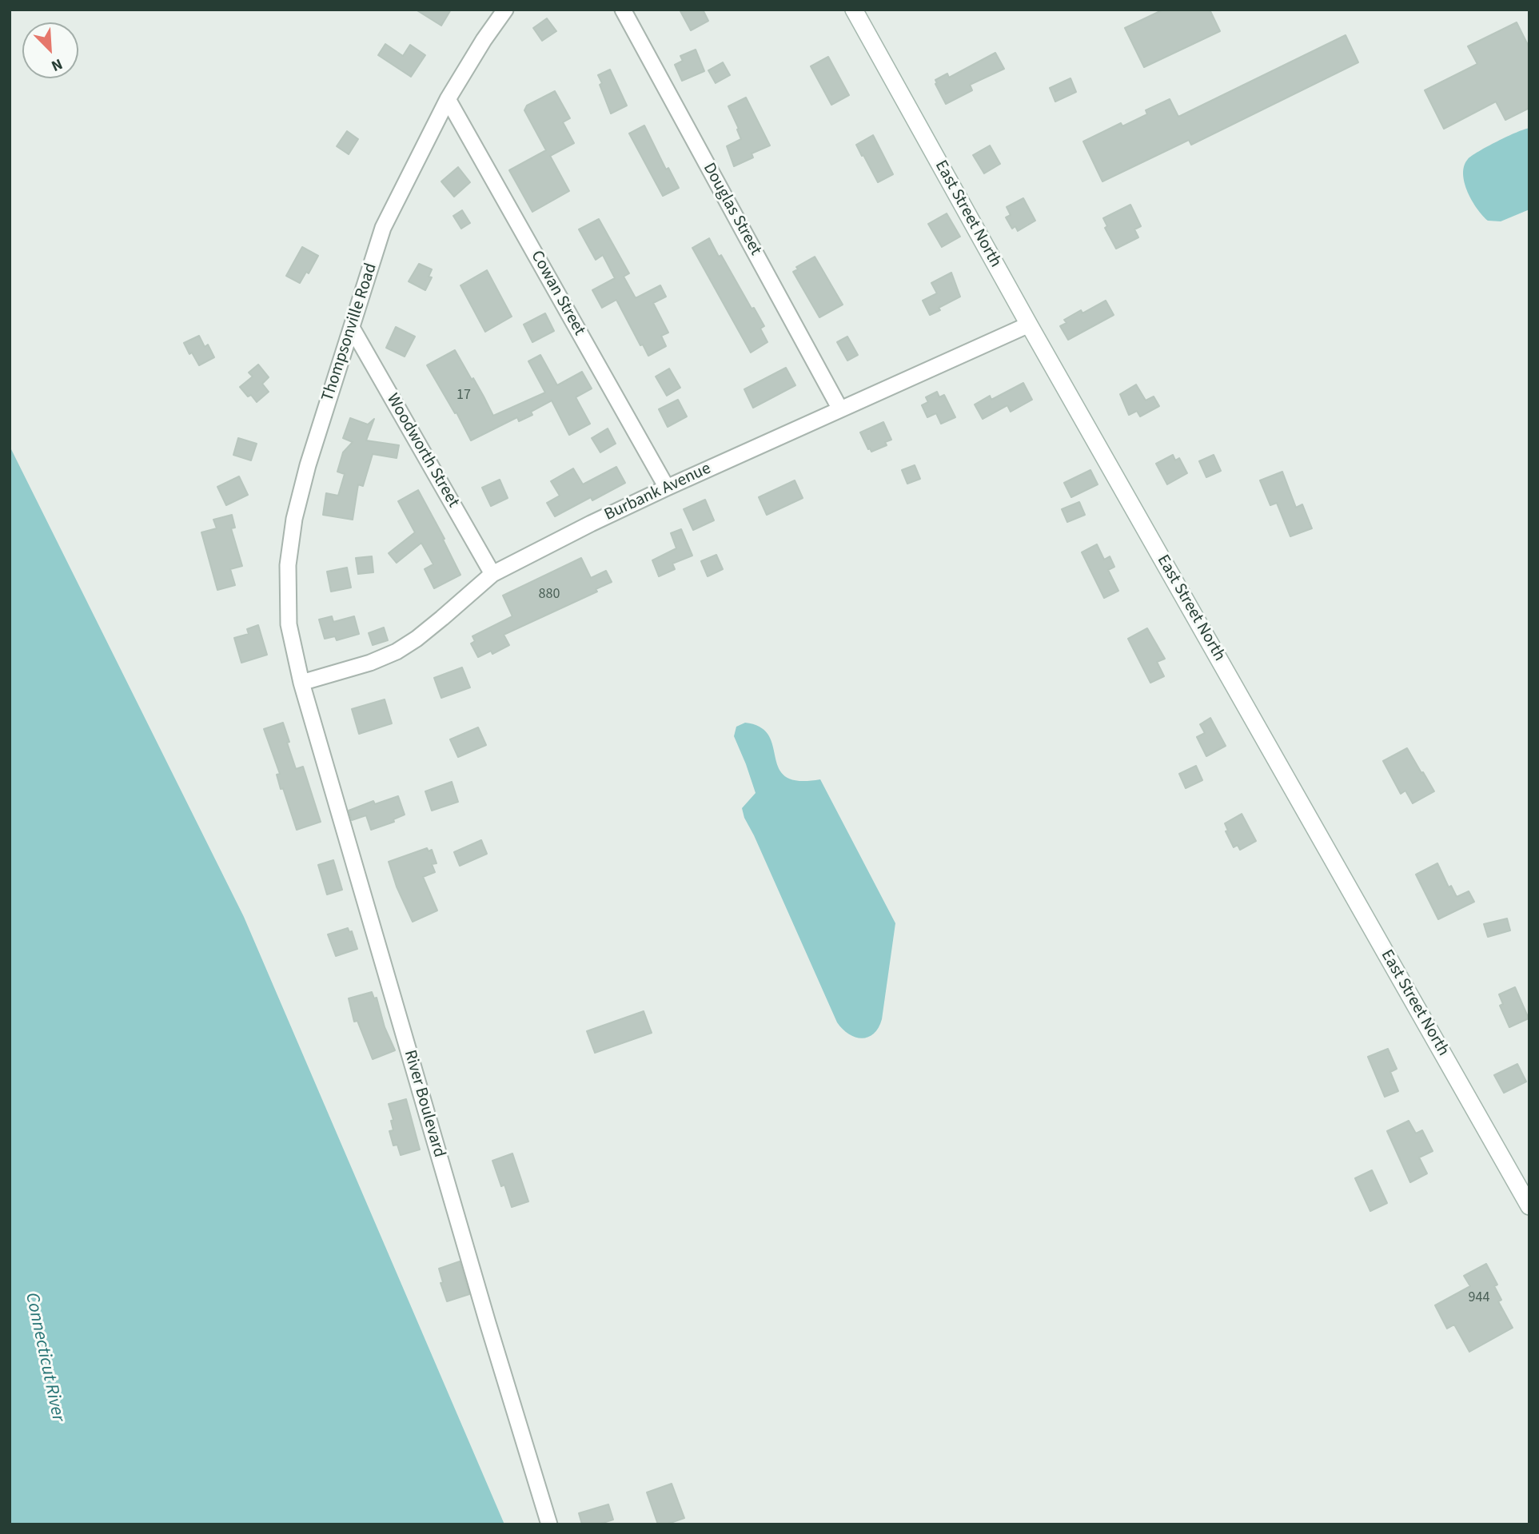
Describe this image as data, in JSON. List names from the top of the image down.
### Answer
{
  "streets": {
    "main road": ["East Street North"],
    "street": [
      "Douglas Street",
      "Cowan Street",
      "Thompsonville Road",
      "Woodworth Street",
      "Burbank Avenue",
      "River Boulevard"
    ]
  },
  "crossings": [
    ["Douglas Street", "Burbank Avenue"],
    ["East Street North", "Burbank Avenue"],
    ["Cowan Street", "Thompsonville Road"],
    ["Cowan Street", "Burbank Avenue"],
    ["Thompsonville Road", "Woodworth Street"],
    ["Thompsonville Road", "Burbank Avenue"],
    ["Thompsonville Road", "River Boulevard"],
    ["Woodworth Street", "Burbank Avenue"],
    ["Burbank Avenue", "River Boulevard"]
  ],
  "water": ["Connecticut River"],
  "house_numbers": ["17", "880", "944"],
  "north": "bottom right"
}
